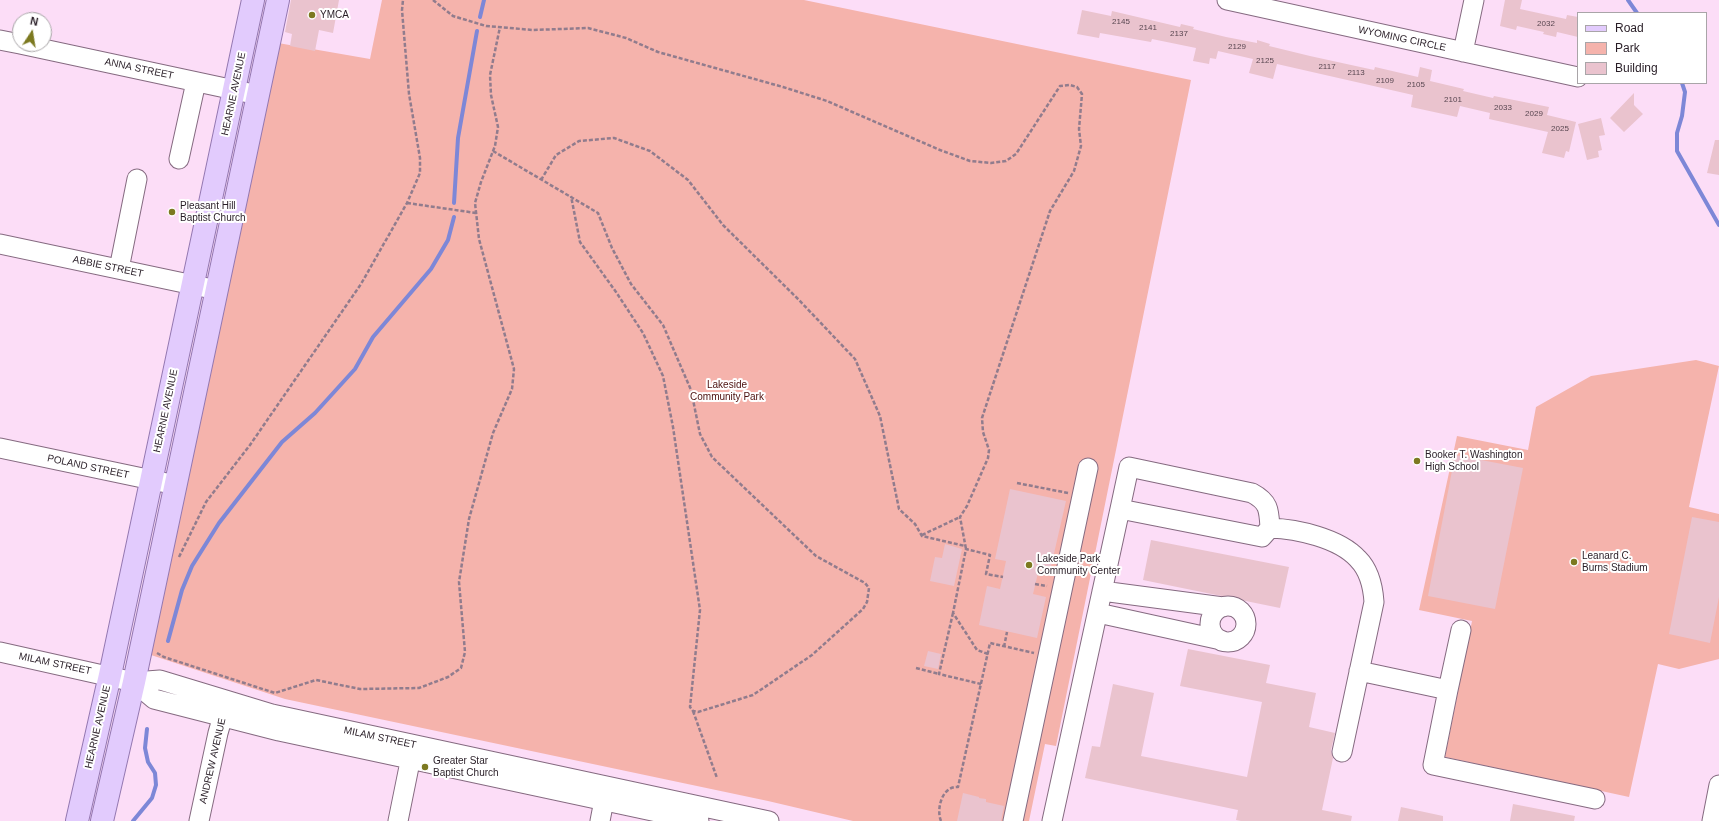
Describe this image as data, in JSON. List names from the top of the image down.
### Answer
{
  "streets": {
    "main road": ["HEARNE AVENUE"],
    "street": [
      "WYOMING CIRCLE",
      "ANNA STREET",
      "ABBIE STREET",
      "POLAND STREET",
      "MILAM STREET",
      "ANDREW AVENUE"
    ]
  },
  "crossings": [
    ["ANNA STREET", "HEARNE AVENUE"],
    ["HEARNE AVENUE", "ABBIE STREET"],
    ["HEARNE AVENUE", "POLAND STREET"],
    ["HEARNE AVENUE", "MILAM STREET"],
    ["MILAM STREET", "ANDREW AVENUE"]
  ],
  "parks": ["Lakeside Community Park"],
  "places": [
    "YMCA",
    "Pleasant Hill Baptist Church",
    "Booker T. Washington High School",
    "Leanard C. Burns Stadium",
    "Lakeside Park Community Center",
    "Greater Star Baptist Church"
  ],
  "house_numbers": [
    "2145",
    "2032",
    "2141",
    "2137",
    "2129",
    "2125",
    "2117",
    "2113",
    "2109",
    "2105",
    "2101",
    "2033",
    "2029",
    "2025"
  ],
  "legend": ["Road", "Park", "Building"],
  "north": "top"
}
